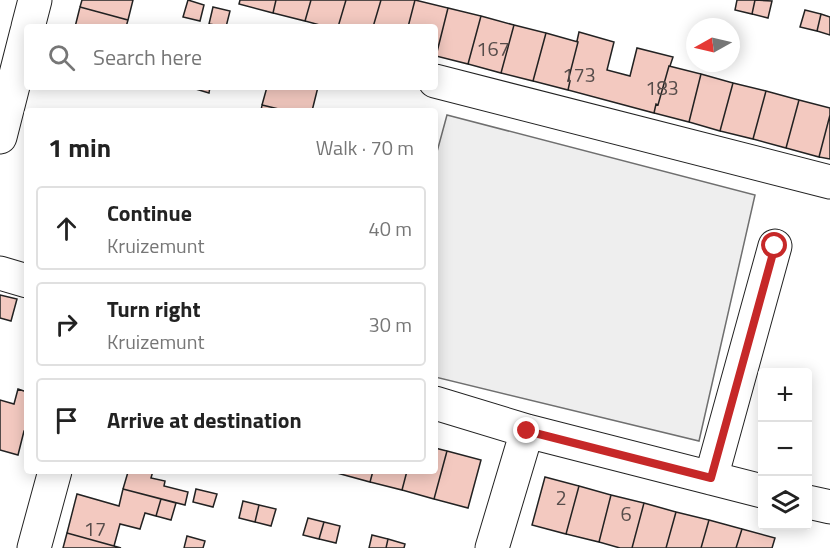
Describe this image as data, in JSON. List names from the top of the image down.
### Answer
{
  "house_numbers": [
    "167",
    "173",
    "183",
    "2",
    "6",
    "17"
  ],
  "north": "left",
  "page": {
    "search": "Search here",
    "heading": ["1 min", "Walk · 70 m"],
    "list": [
      ["Continue", "Kruizemunt", "40 m"],
      ["Turn right", "Kruizemunt", "30 m"],
      "Arrive at destination"
    ],
    "map_buttons": ["+", "−"]
  }
}
